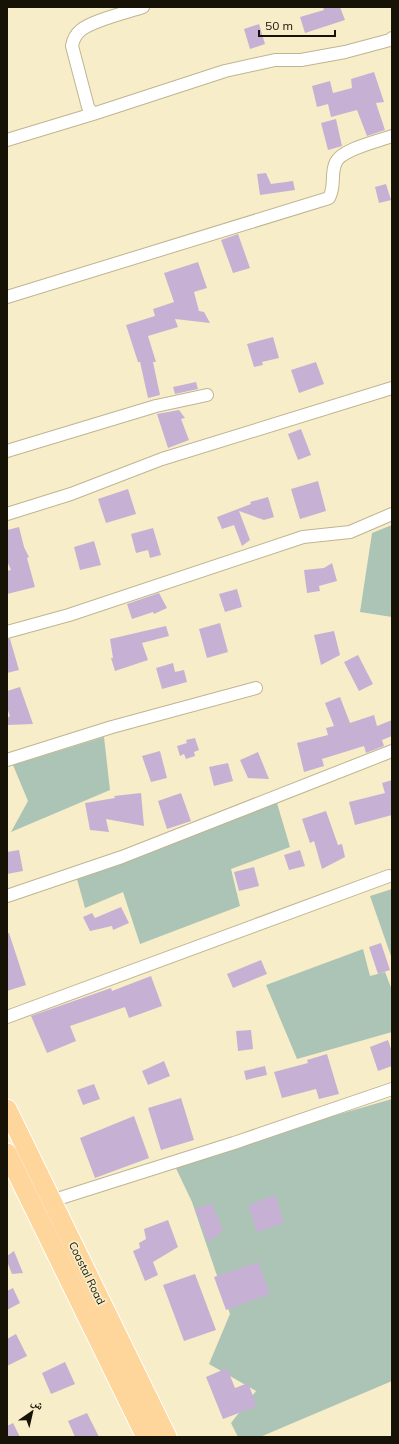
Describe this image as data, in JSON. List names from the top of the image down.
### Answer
{
  "streets": {
    "highway": ["Coastal Road"]
  },
  "scale_bar": "50 m",
  "north": "top right"
}
